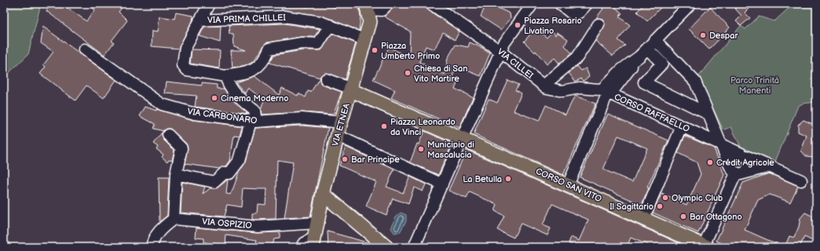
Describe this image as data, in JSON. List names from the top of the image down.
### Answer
{
  "streets": {
    "main road": ["VIA ETNEA", "CORSO SAN VITO"],
    "street": [
      "VIA PRIMA CHILLEI",
      "VIA CILLEI",
      "CORSO RAFFAELLO",
      "VIA CARBONARO",
      "VIA OSPIZIO"
    ]
  },
  "crossings": [
    ["VIA PRIMA CHILLEI", "VIA ETNEA"],
    ["VIA CILLEI", "CORSO RAFFAELLO"],
    ["CORSO RAFFAELLO", "CORSO SAN VITO"],
    ["VIA CARBONARO", "VIA ETNEA"],
    ["VIA ETNEA", "CORSO SAN VITO"],
    ["VIA ETNEA", "VIA OSPIZIO"]
  ],
  "parks": ["Parco Trinità Manenti"],
  "places": [
    "Piazza Rosario Livatino",
    "Despar",
    "Piazza Umberto Primo",
    "Chiesa di San Vito Martire",
    "Cinema Moderno",
    "Piazza Leonardo da Vinci",
    "Municipio di Mascalucia",
    "Bar Principe",
    "Crédit Agricole",
    "La Betulla",
    "Olympic Club",
    "Il Sagittario",
    "Bar Ottagono"
  ]
}
